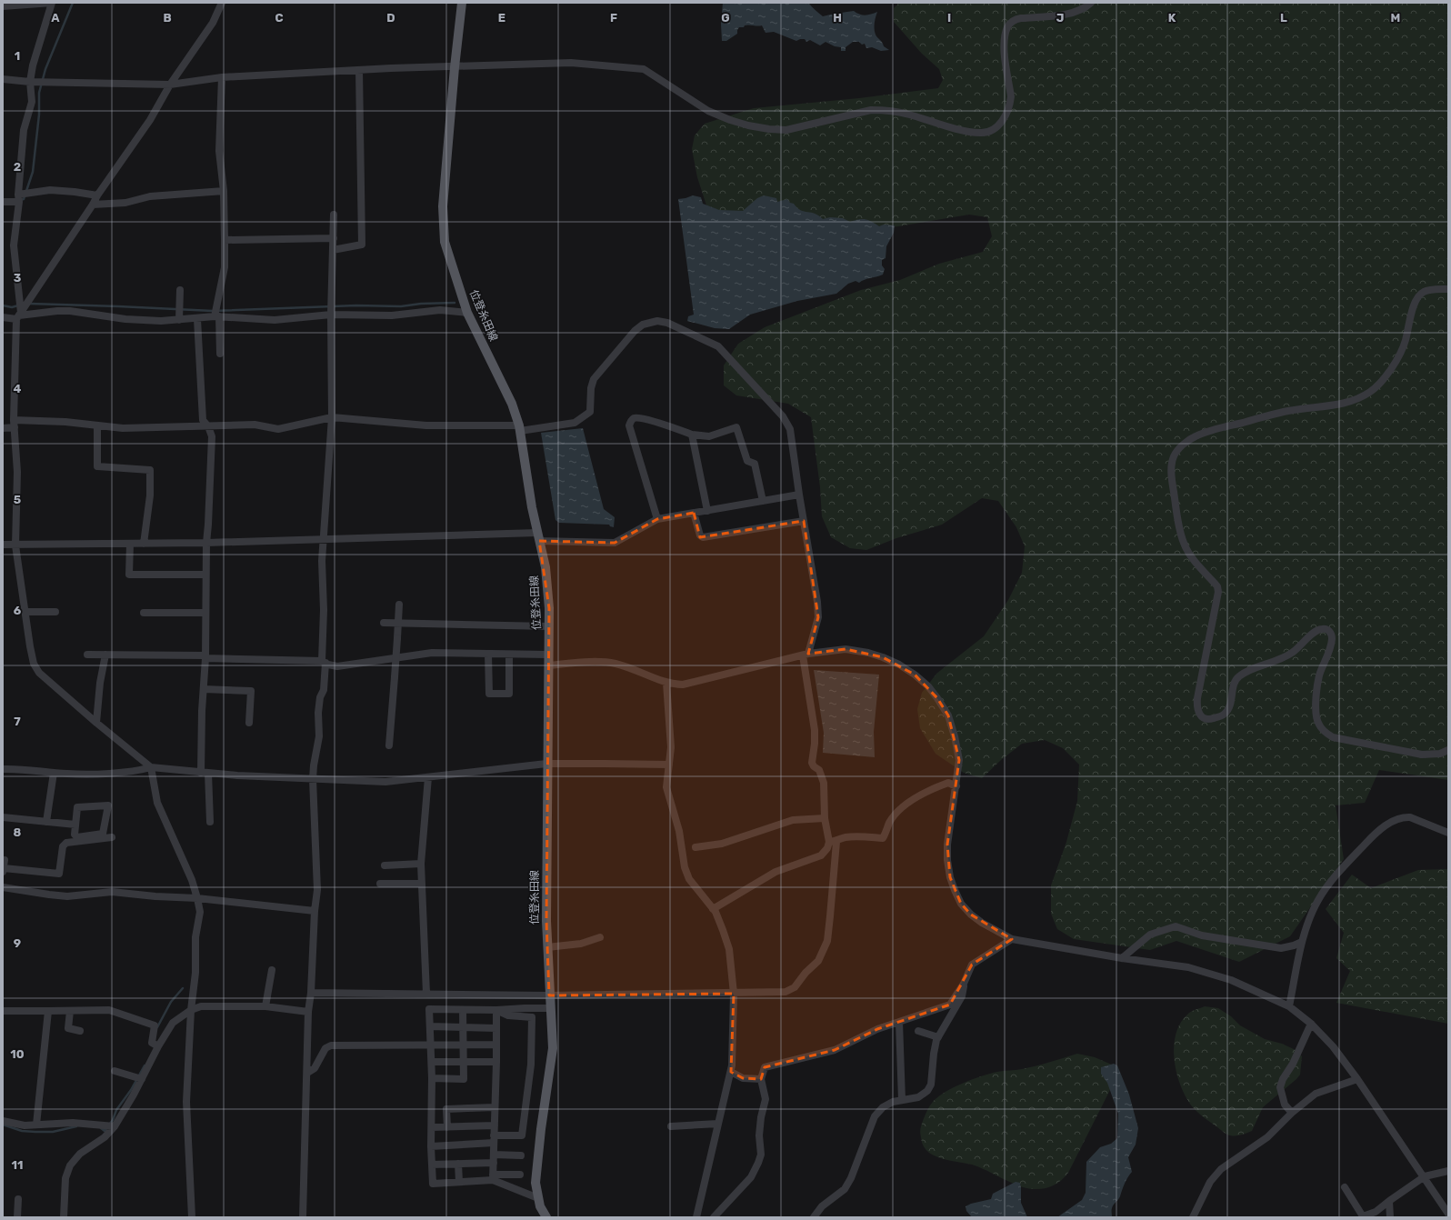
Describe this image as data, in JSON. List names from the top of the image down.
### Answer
{
  "streets": {
    "main road": ["位登糸田線"]
  },
  "grid": {
    "columns": [
      "A",
      "B",
      "C",
      "D",
      "E",
      "F",
      "G",
      "H",
      "I",
      "J",
      "K",
      "L",
      "M"
    ],
    "rows": [
      "1",
      "2",
      "3",
      "4",
      "5",
      "6",
      "7",
      "8",
      "9",
      "10",
      "11"
    ]
  }
}
